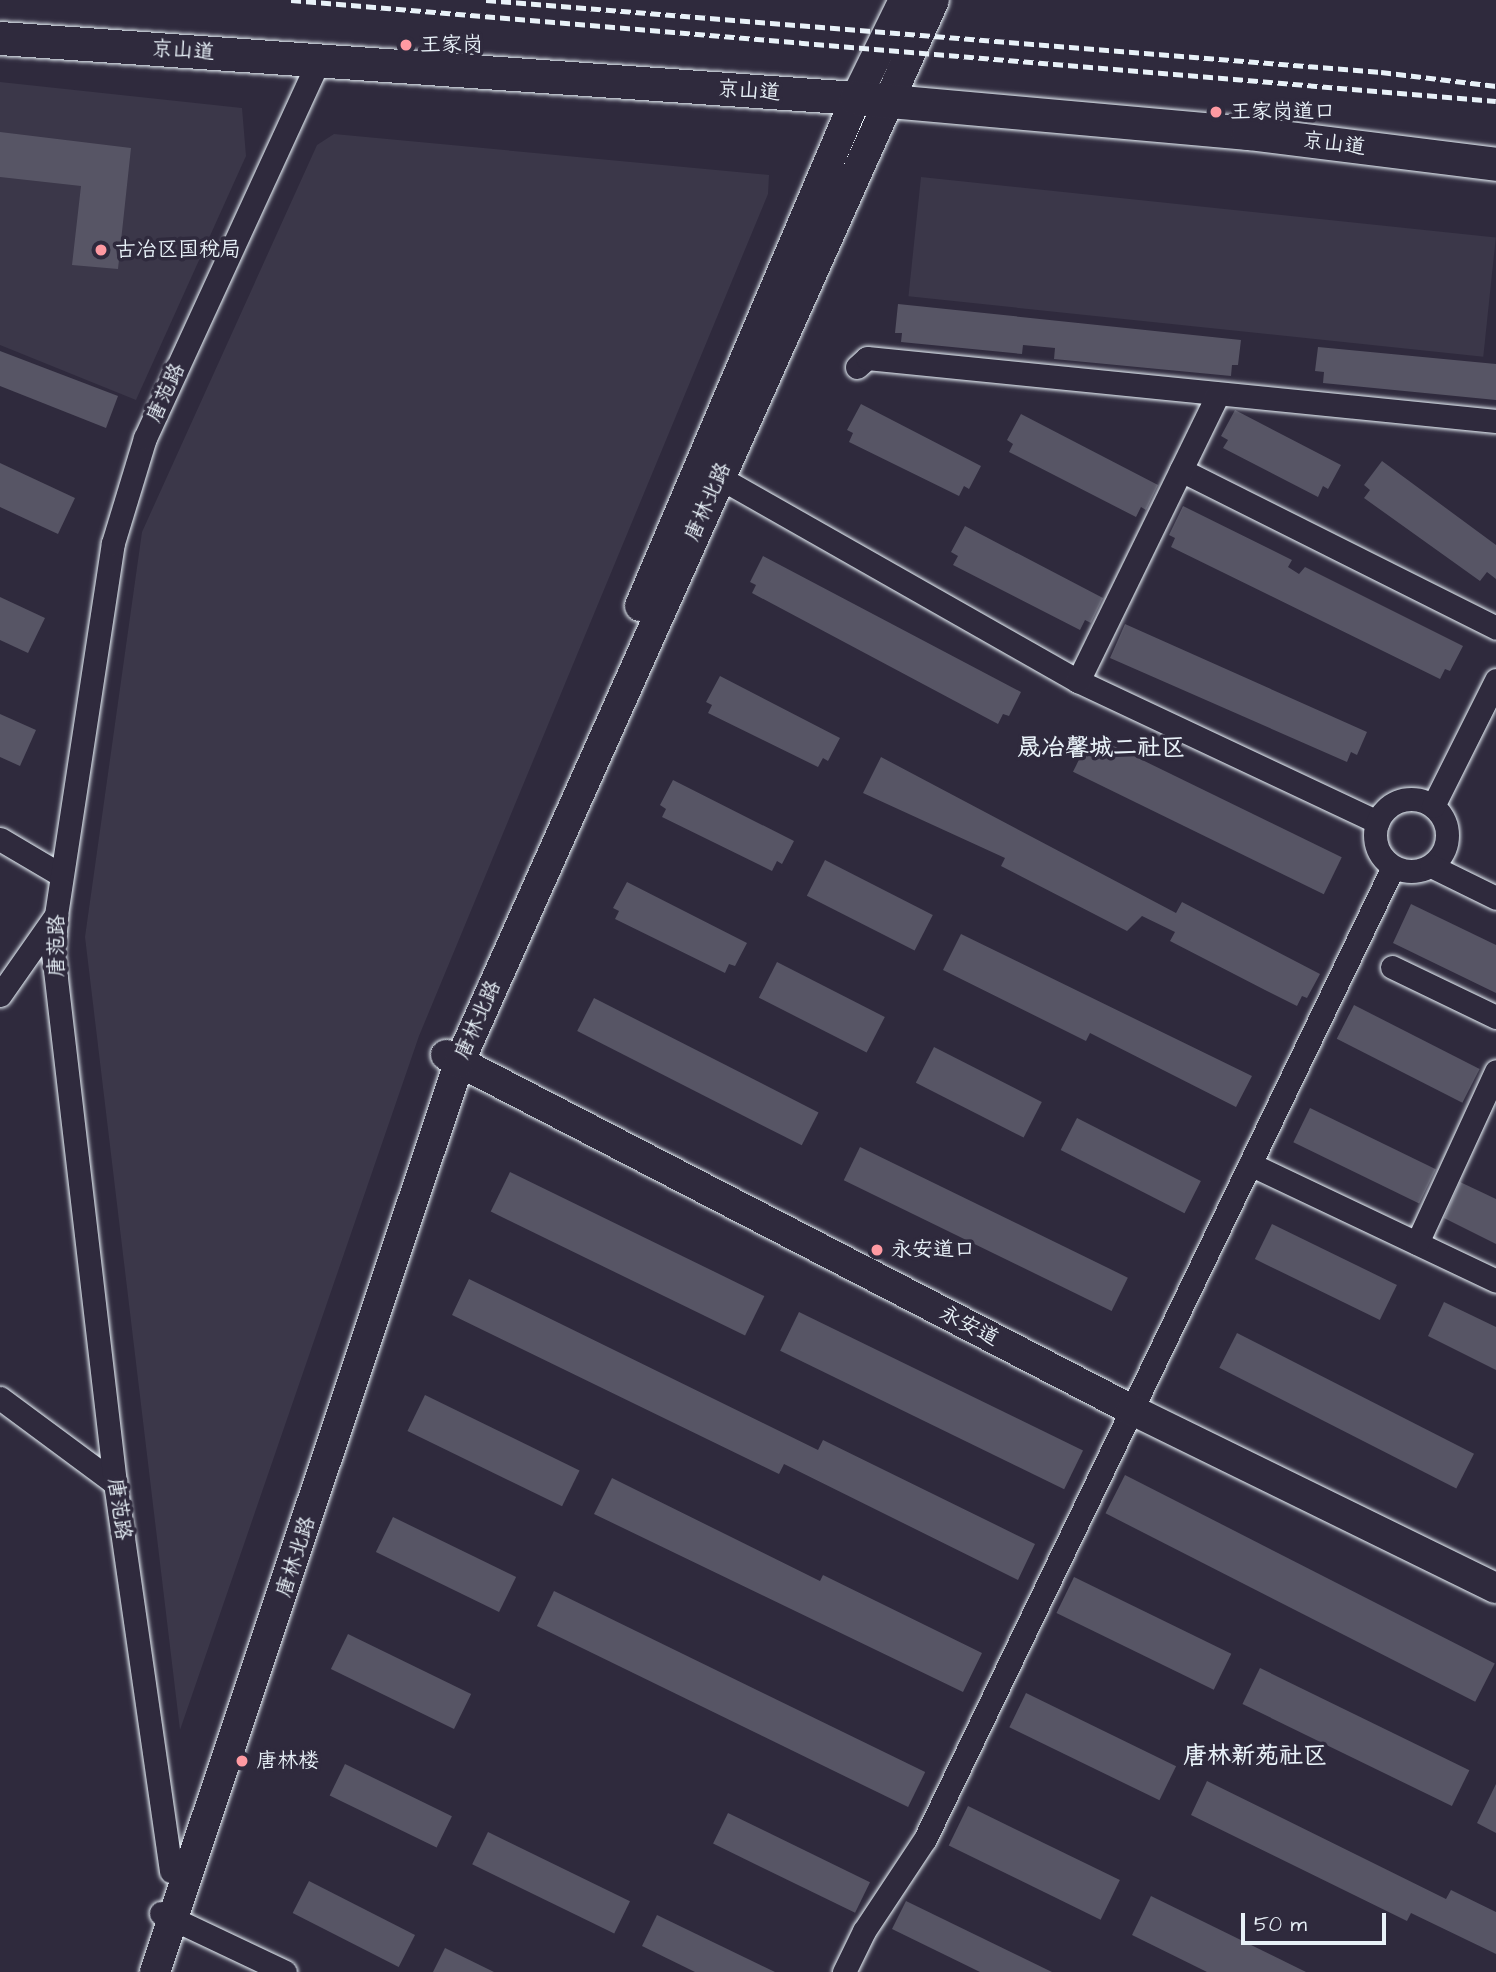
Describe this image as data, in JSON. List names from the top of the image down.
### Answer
{
  "streets": {
    "highway": ["京山道"],
    "main road": ["唐林北路", "永安道"],
    "street": ["唐范路"]
  },
  "crossings": [
    ["京山道", "唐范路"],
    ["京山道", "唐林北路"],
    ["唐范路", "唐林北路"],
    ["唐林北路", "永安道"]
  ],
  "districts": ["晟冶馨城二社区", "唐林新苑社区"],
  "places": [
    "王家岗",
    "王家岗道口",
    "古冶区国税局",
    "永安道口",
    "唐林楼"
  ],
  "scale_bar": "50 m"
}
